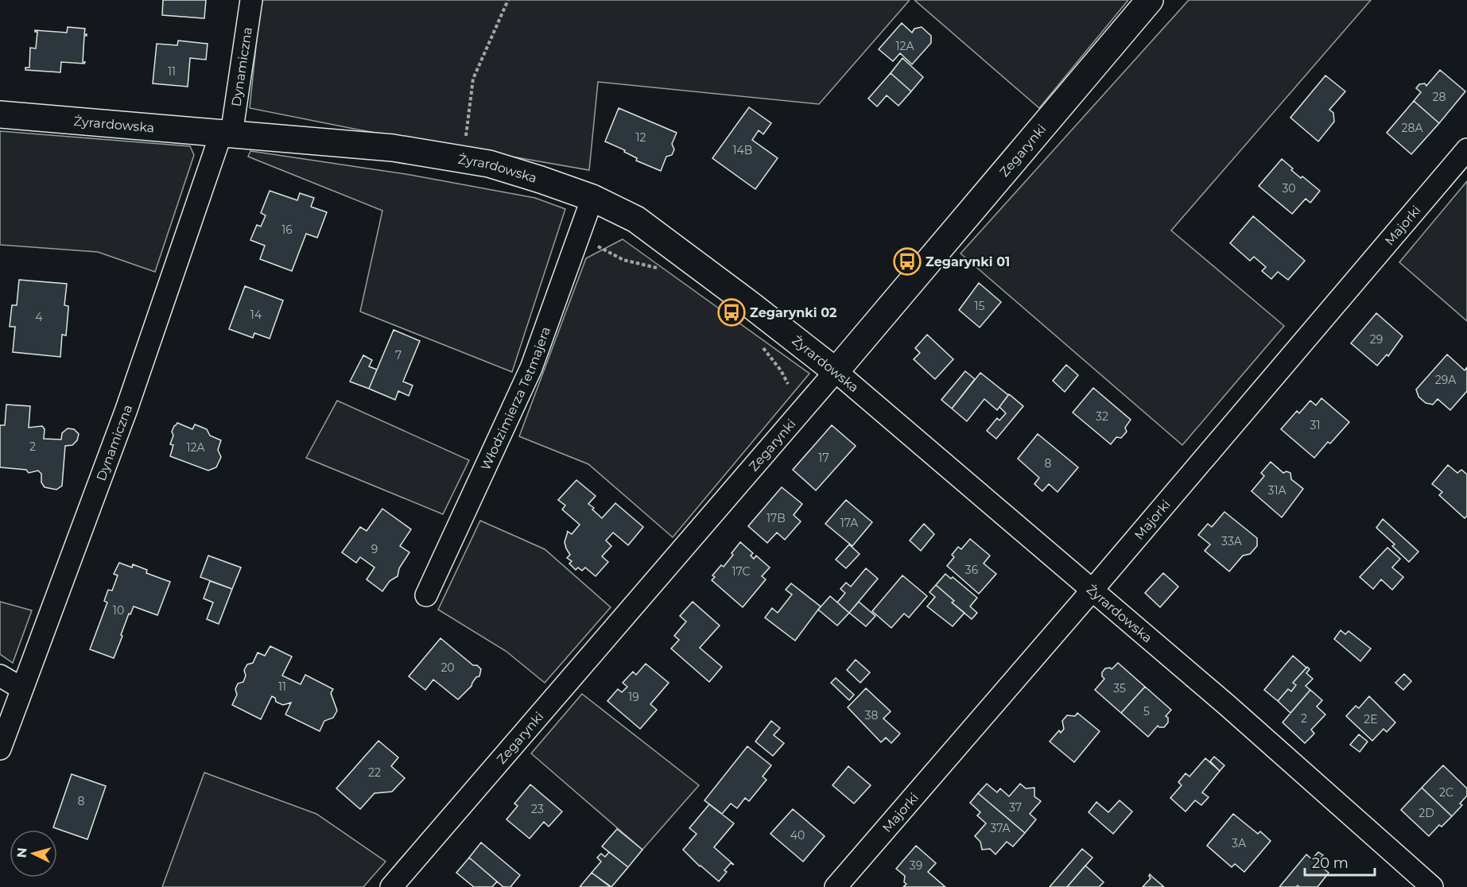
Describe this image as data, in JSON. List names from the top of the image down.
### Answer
{
  "streets": {
    "street": [
      "Dynamiczna",
      "Żyrardowska",
      "Zegarynki",
      "Majorki",
      "Włodzimierza Tetmajera"
    ]
  },
  "crossings": [
    ["Dynamiczna", "Żyrardowska"],
    ["Żyrardowska", "Zegarynki"],
    ["Żyrardowska", "Majorki"],
    ["Żyrardowska", "Włodzimierza Tetmajera"]
  ],
  "places": {
    "bus stop": ["Zegarynki 01", "Zegarynki 02"]
  },
  "house_numbers": [
    "12A",
    "11",
    "28",
    "28A",
    "12",
    "14B",
    "30",
    "16",
    "15",
    "14",
    "4",
    "29",
    "7",
    "29A",
    "32",
    "31",
    "2",
    "12A",
    "17",
    "8",
    "31A",
    "17B",
    "17A",
    "33A",
    "9",
    "36",
    "17C",
    "10",
    "20",
    "11",
    "35",
    "19",
    "5",
    "38",
    "2",
    "2E",
    "22",
    "2C",
    "8",
    "37",
    "23",
    "2D",
    "37A",
    "40",
    "3A",
    "39"
  ],
  "scale_bar": "20 m",
  "north": "left"
}
